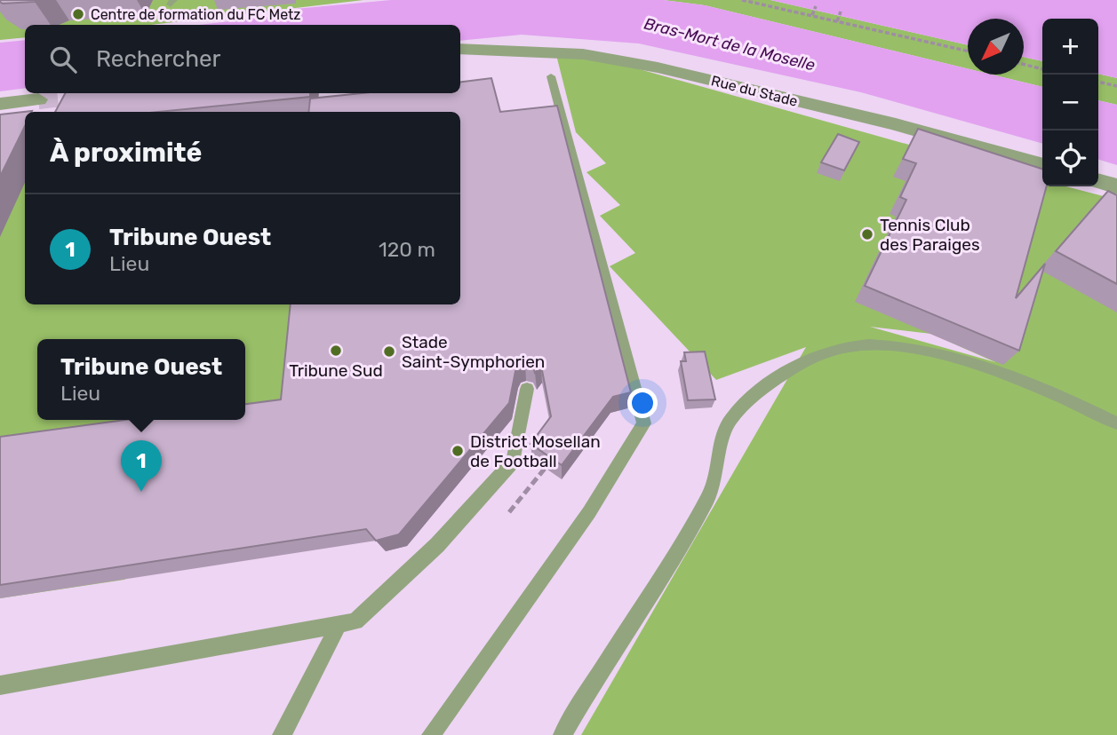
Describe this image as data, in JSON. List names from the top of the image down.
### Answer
{
  "streets": {
    "street": ["Rue du Stade"]
  },
  "water": ["Bras-Mort de la Moselle"],
  "places": [
    "Centre de formation du FC Metz",
    "Tennis Club des Paraiges",
    "Tribune Sud",
    "Stade Saint-Symphorien",
    "District Mosellan de Football"
  ],
  "north": "bottom left",
  "page": {
    "map_buttons": ["+", "−"],
    "search": "Rechercher",
    "heading": "À proximité",
    "list": [
      {
        "mark": "1",
        "name": "Tribune Ouest",
        "note": "Lieu",
        "value": "120 m"
      }
    ],
    "popup": ["Tribune Ouest", "Lieu"],
    "pins": "1"
  }
}
